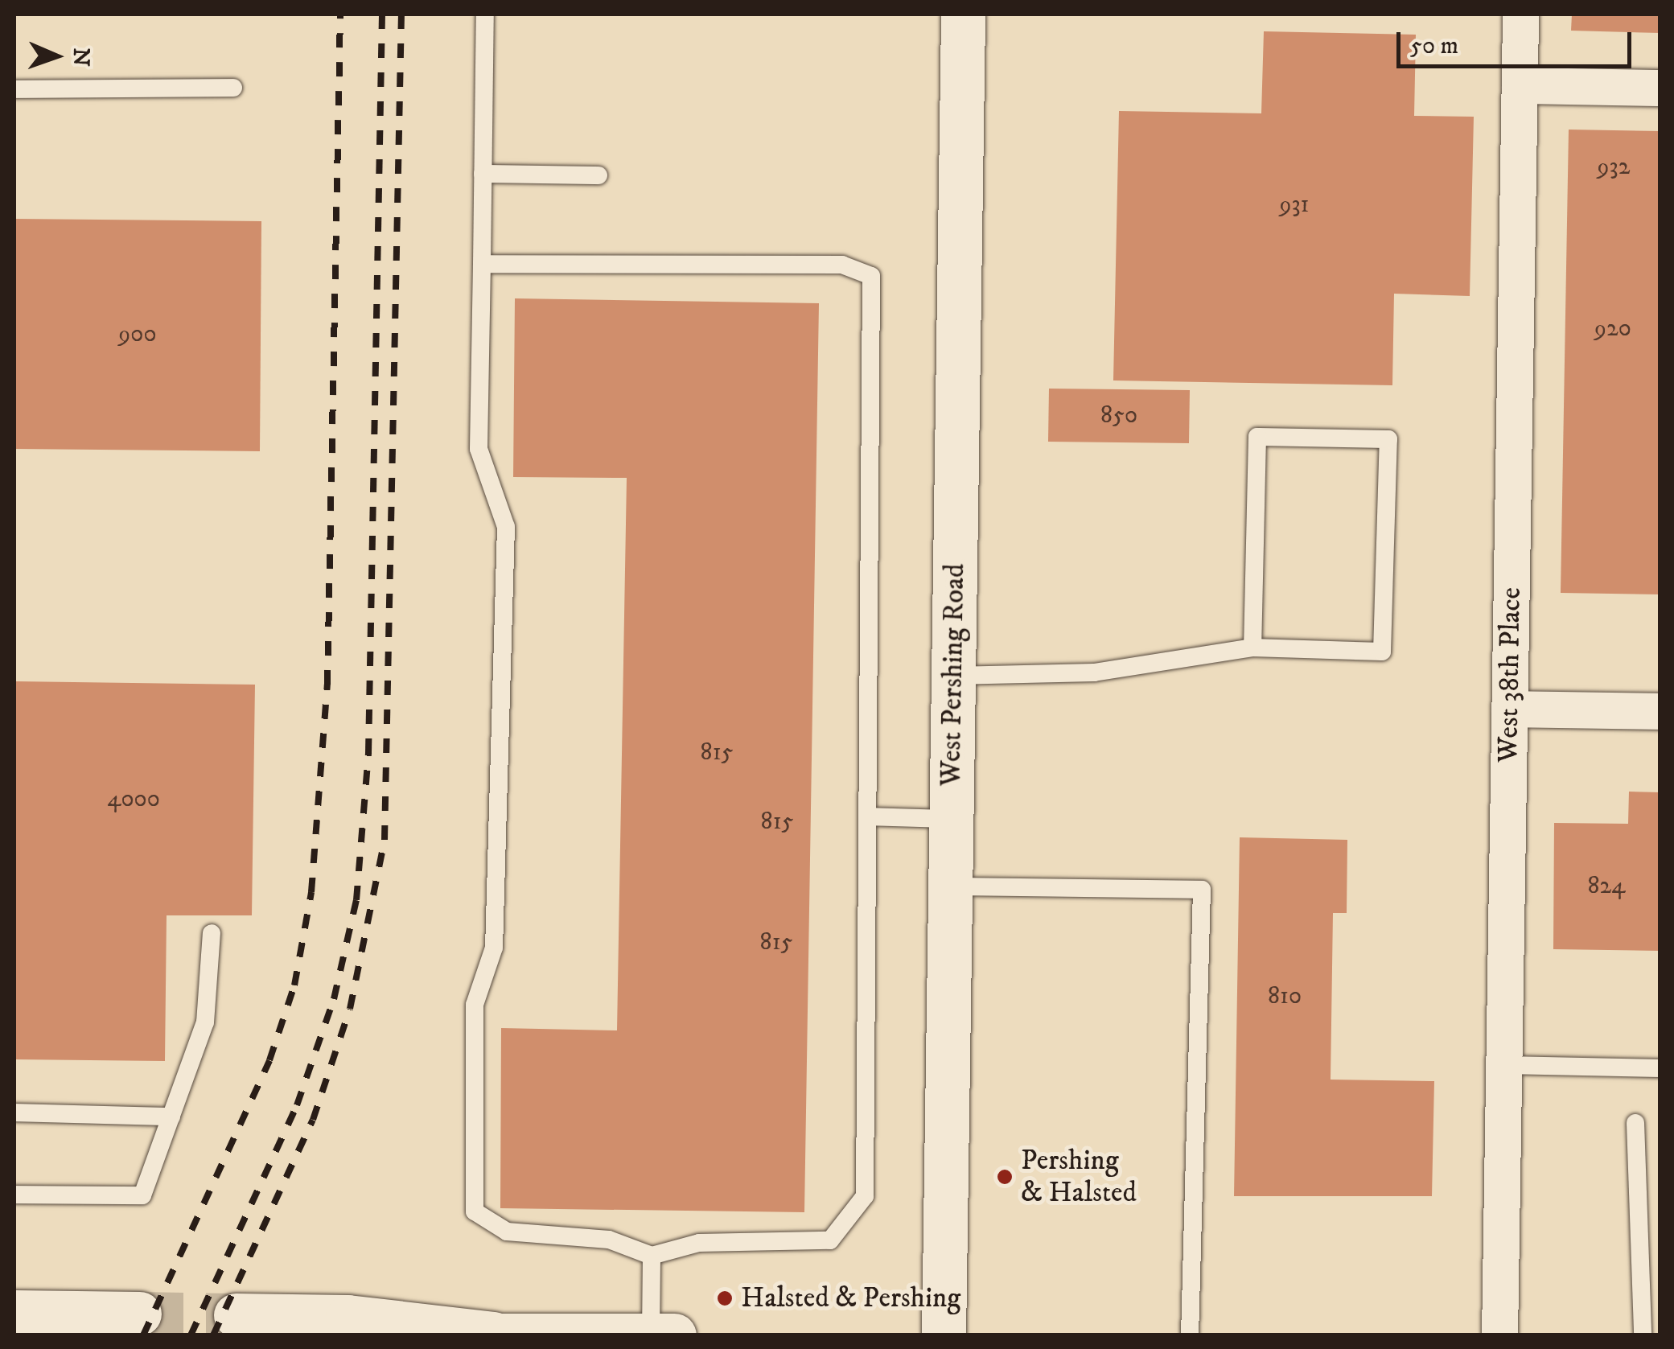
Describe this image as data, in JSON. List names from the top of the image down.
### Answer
{
  "streets": {
    "main road": ["West Pershing Road"],
    "street": ["West 38th Place"]
  },
  "places": ["Pershing & Halsted", "Halsted & Pershing"],
  "house_numbers": [
    "932",
    "931",
    "920",
    "900",
    "850",
    "815",
    "4000",
    "815",
    "824",
    "815",
    "810"
  ],
  "scale_bar": "50 m",
  "north": "right"
}
